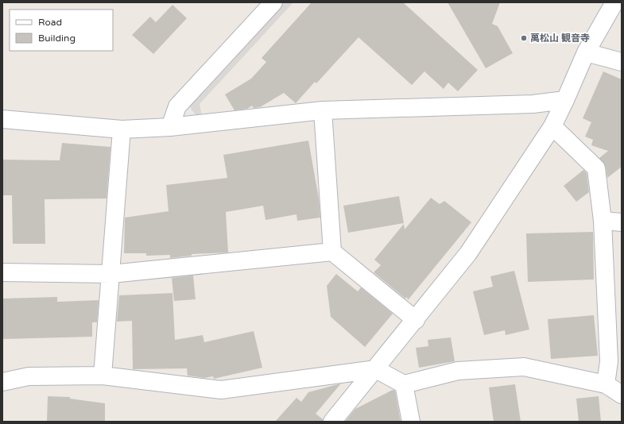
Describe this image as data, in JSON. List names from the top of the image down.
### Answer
{
  "places": ["萬松山 観音寺"],
  "legend": ["Road", "Building"]
}
